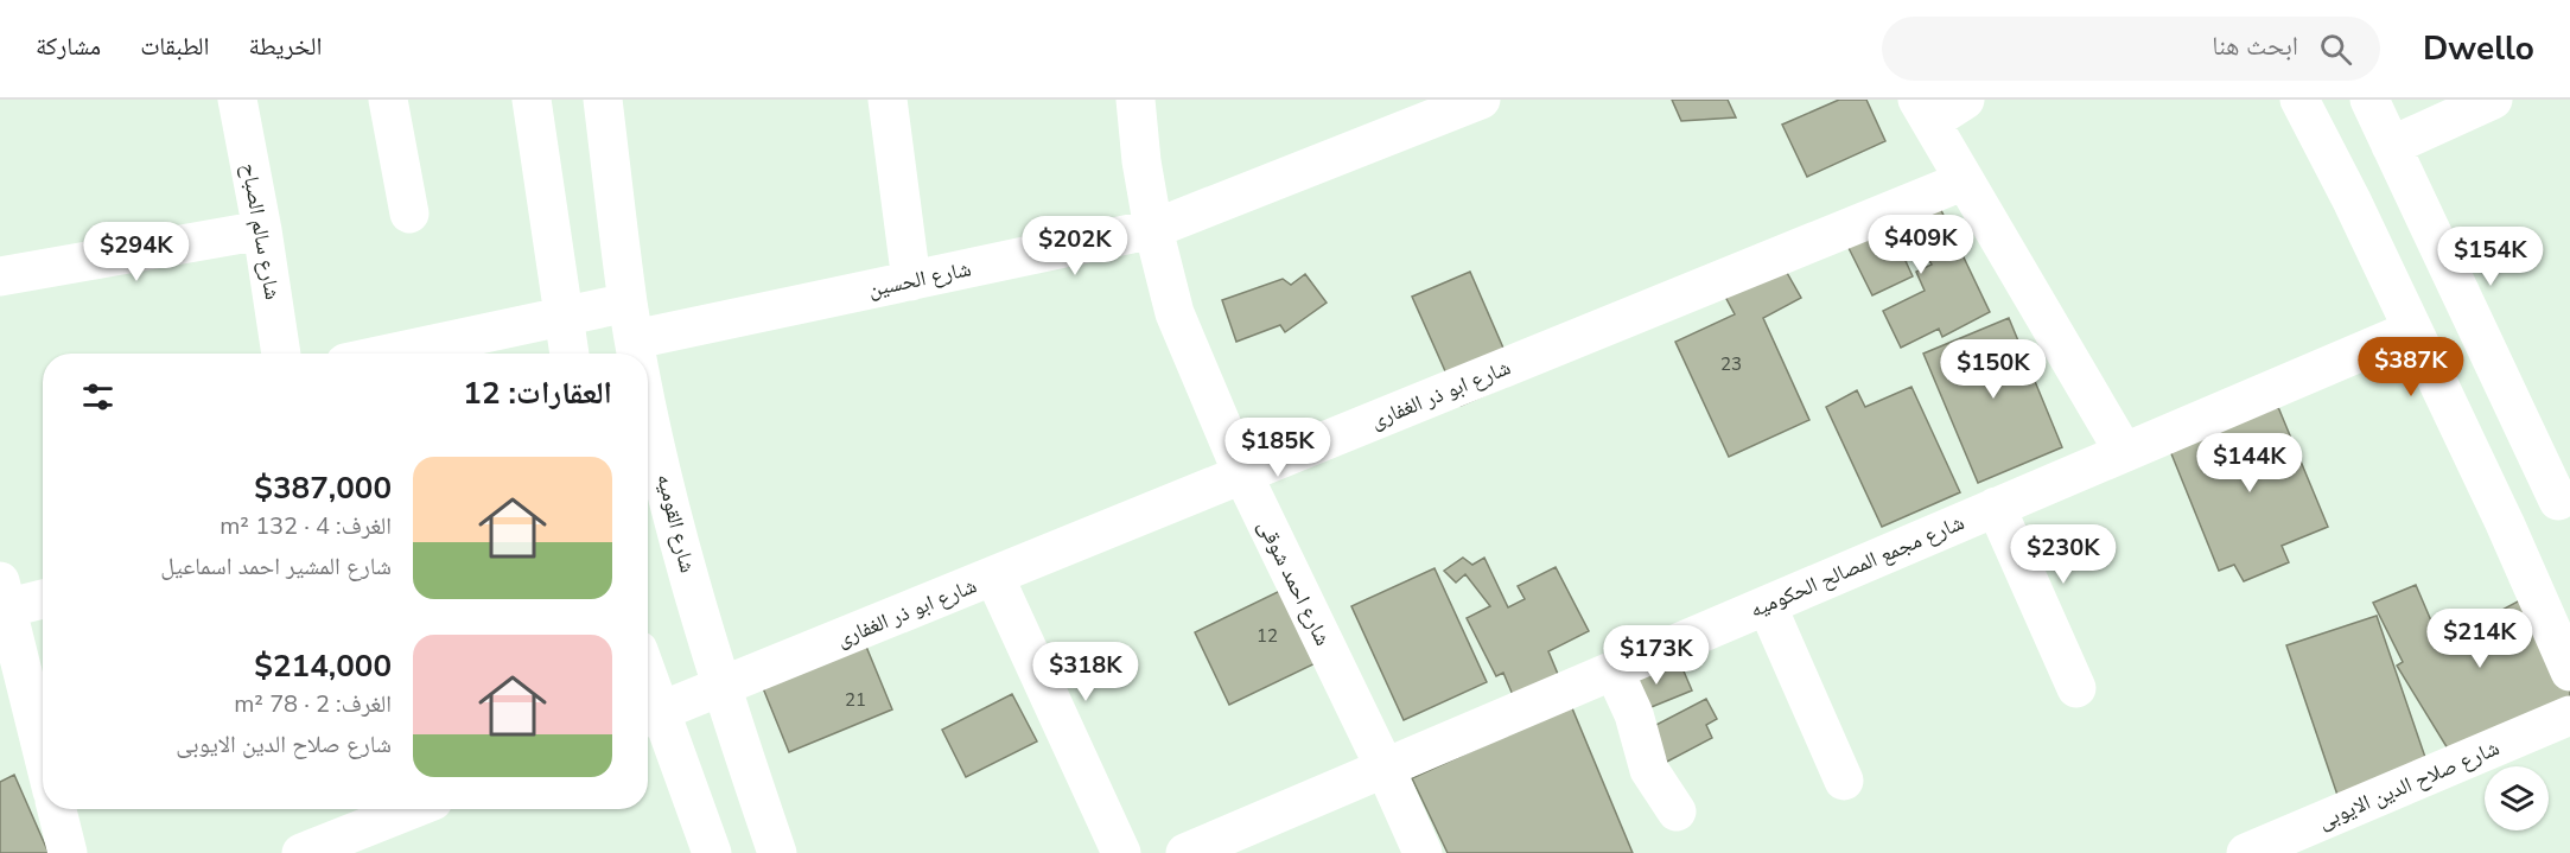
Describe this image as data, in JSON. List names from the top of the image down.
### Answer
{
  "streets": {
    "street": [
      "شارع سالم الصباح",
      "شارع الحسين",
      "شارع ابو ذر الغفارى",
      "شارع القوميه",
      "شارع مجمع المصالح الحكوميه",
      "شارع احمد شوقى",
      "شارع صلاح الدين الايوبى"
    ]
  },
  "crossings": [
    ["شارع الحسين", "شارع القوميه"],
    ["شارع الحسين", "شارع احمد شوقى"],
    ["شارع ابو ذر الغفارى", "شارع القوميه"],
    ["شارع ابو ذر الغفارى", "شارع احمد شوقى"],
    ["شارع مجمع المصالح الحكوميه", "شارع احمد شوقى"]
  ],
  "house_numbers": ["23", "12", "21"],
  "page": {
    "header": "Dwello",
    "search": "ابحث هنا",
    "nav": ["الخريطة", "الطبقات", "مشاركة"],
    "price": [
      "$409K",
      "$202K",
      "$294K",
      "$154K",
      "$387K",
      "$150K",
      "$185K",
      "$144K",
      "$230K",
      "$214K",
      "$173K",
      "$318K"
    ],
    "heading": "العقارات: 12",
    "list": [
      {
        "name": "$387,000",
        "note": "الغرف: 4 · 132 m² · شارع المشير احمد اسماعيل"
      },
      {
        "name": "$214,000",
        "note": "الغرف: 2 · 78 m² · شارع صلاح الدين الايوبى"
      }
    ]
  }
}
